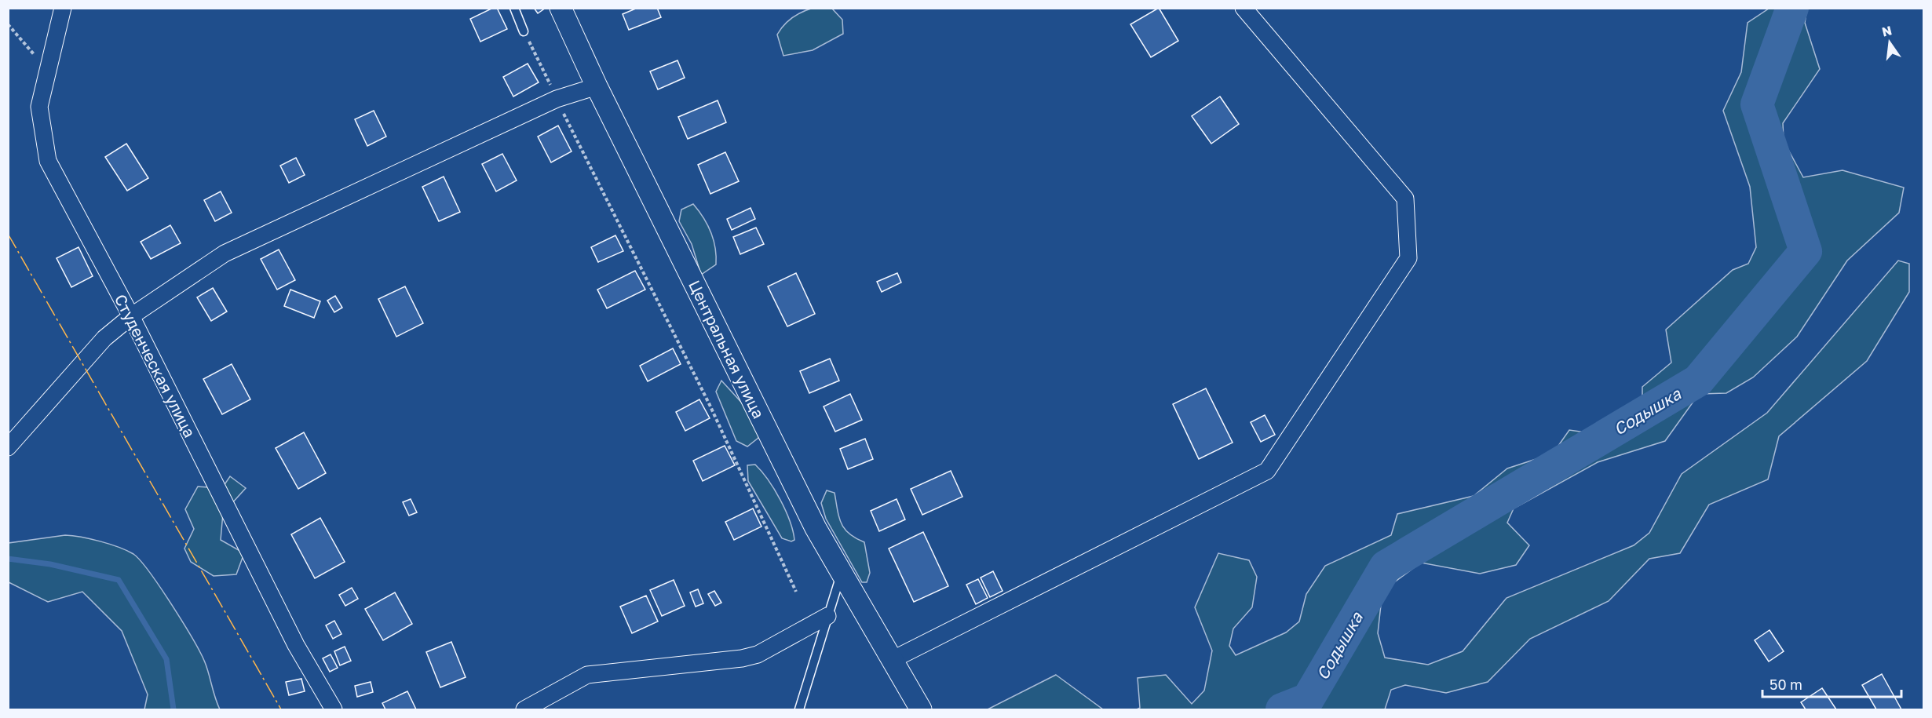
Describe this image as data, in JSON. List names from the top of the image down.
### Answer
{
  "streets": {
    "street": ["Центральная улица", "Студенческая улица"]
  },
  "water": ["Содышка"],
  "scale_bar": "50 m",
  "north": "top"
}
